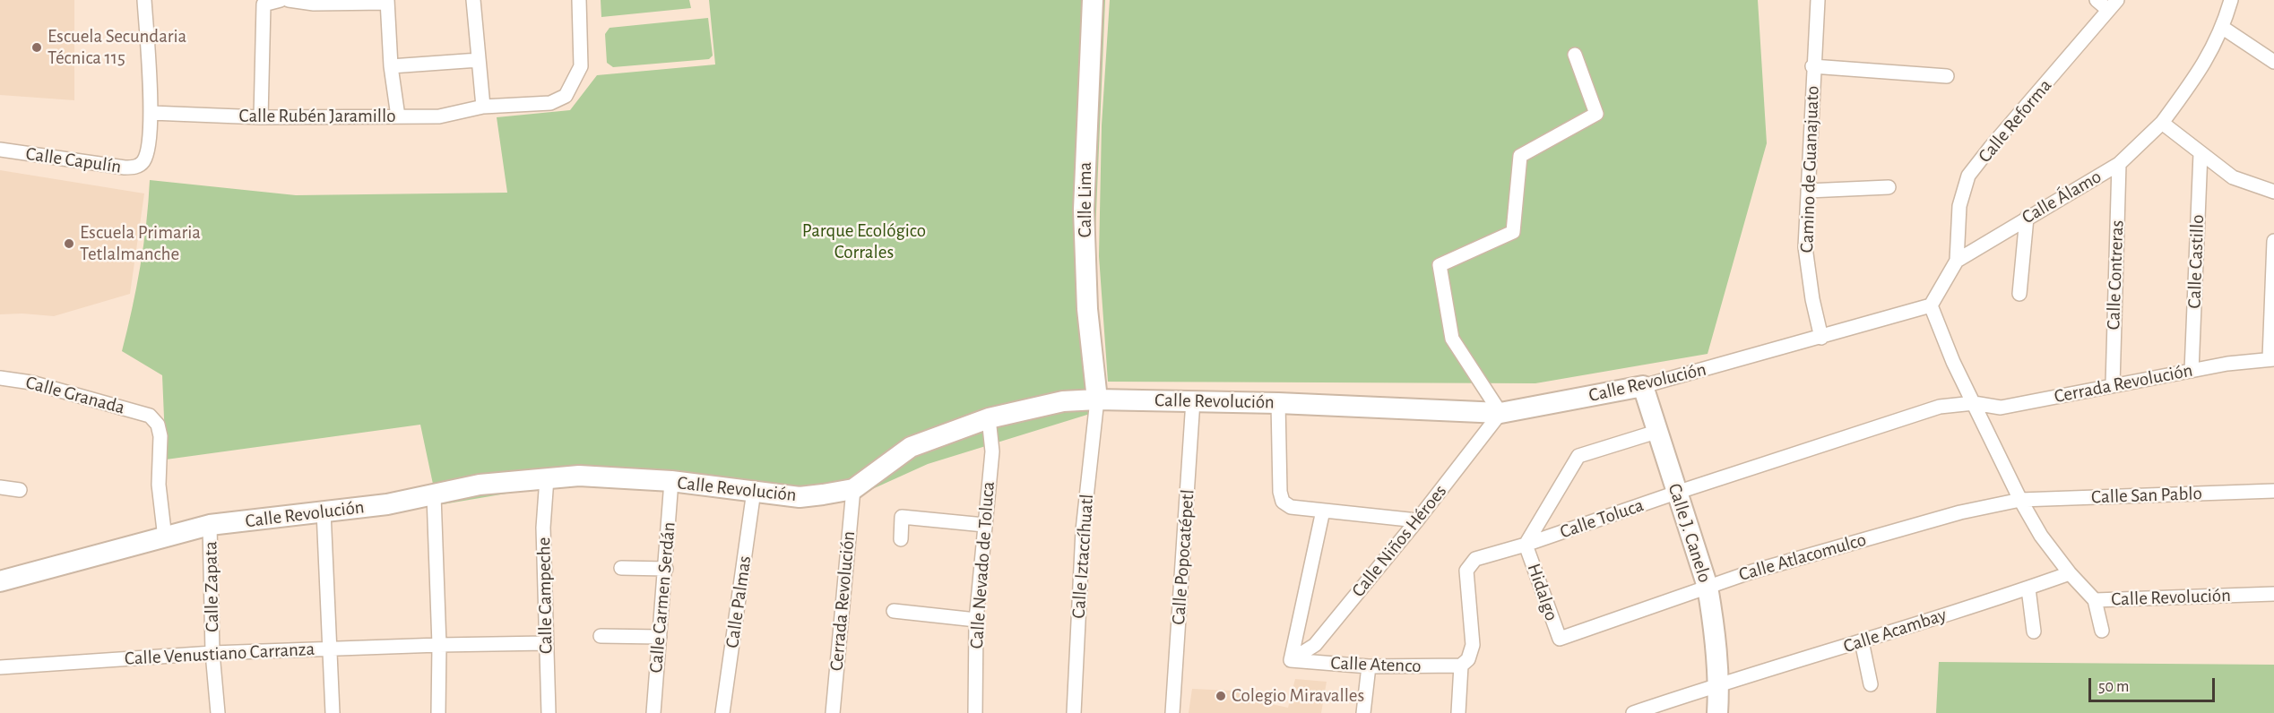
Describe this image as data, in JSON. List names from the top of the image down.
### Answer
{
  "streets": {
    "street": [
      "Calle Rubén Jaramillo",
      "Calle Reforma",
      "Calle Capulín",
      "Camino de Guanajuato",
      "Calle Álamo",
      "Calle Lima",
      "Calle Castillo",
      "Calle Contreras",
      "Calle Revolución",
      "Cerrada Revolución",
      "Calle Granada",
      "Calle San Pablo",
      "Calle Toluca",
      "Calle J. Canelo",
      "Calle Niños Héroes",
      "Calle Iztaccíhuatl",
      "Calle Popocatépetl",
      "Calle Atlacomulco",
      "Calle Nevado de Toluca",
      "Calle Zapata",
      "Hidalgo",
      "Calle Campeche",
      "Calle Carmen Serdán",
      "Calle Palmas",
      "Calle Acambay",
      "Calle Venustiano Carranza",
      "Calle Atenco"
    ]
  },
  "crossings": [
    ["Calle Rubén Jaramillo", "Calle Capulín"],
    ["Calle Reforma", "Calle Álamo"],
    ["Camino de Guanajuato", "Calle Revolución"],
    ["Calle Álamo", "Calle Contreras"],
    ["Calle Álamo", "Calle Revolución"],
    ["Calle Lima", "Calle Revolución"],
    ["Calle Lima", "Calle Iztaccíhuatl"],
    ["Calle Castillo", "Cerrada Revolución"],
    ["Calle Contreras", "Cerrada Revolución"],
    ["Calle Revolución", "Cerrada Revolución"],
    ["Calle Revolución", "Calle Granada"],
    ["Calle Revolución", "Calle San Pablo"],
    ["Calle Revolución", "Calle Toluca"],
    ["Calle Revolución", "Calle J. Canelo"],
    ["Calle Revolución", "Calle Niños Héroes"],
    ["Calle Revolución", "Calle Iztaccíhuatl"],
    ["Calle Revolución", "Calle Popocatépetl"],
    ["Calle Revolución", "Calle Atlacomulco"],
    ["Calle Revolución", "Calle Nevado de Toluca"],
    ["Calle Revolución", "Calle Zapata"],
    ["Calle Revolución", "Calle Campeche"],
    ["Calle Revolución", "Calle Carmen Serdán"],
    ["Calle Revolución", "Calle Palmas"],
    ["Calle Revolución", "Calle Acambay"],
    ["Cerrada Revolución", "Calle Toluca"],
    ["Calle San Pablo", "Calle Atlacomulco"],
    ["Calle Toluca", "Calle J. Canelo"],
    ["Calle Toluca", "Hidalgo"],
    ["Calle Toluca", "Calle Atenco"],
    ["Calle J. Canelo", "Calle Atlacomulco"],
    ["Calle J. Canelo", "Calle Acambay"],
    ["Calle Niños Héroes", "Calle Atenco"],
    ["Calle Atlacomulco", "Hidalgo"],
    ["Calle Zapata", "Calle Venustiano Carranza"],
    ["Calle Campeche", "Calle Venustiano Carranza"]
  ],
  "parks": ["Parque Ecológico Corrales"],
  "places": ["Escuela Secundaria Técnica 115", "Escuela Primaria Tetlalmanche", "Colegio Miravalles"],
  "scale_bar": "50 m"
}
